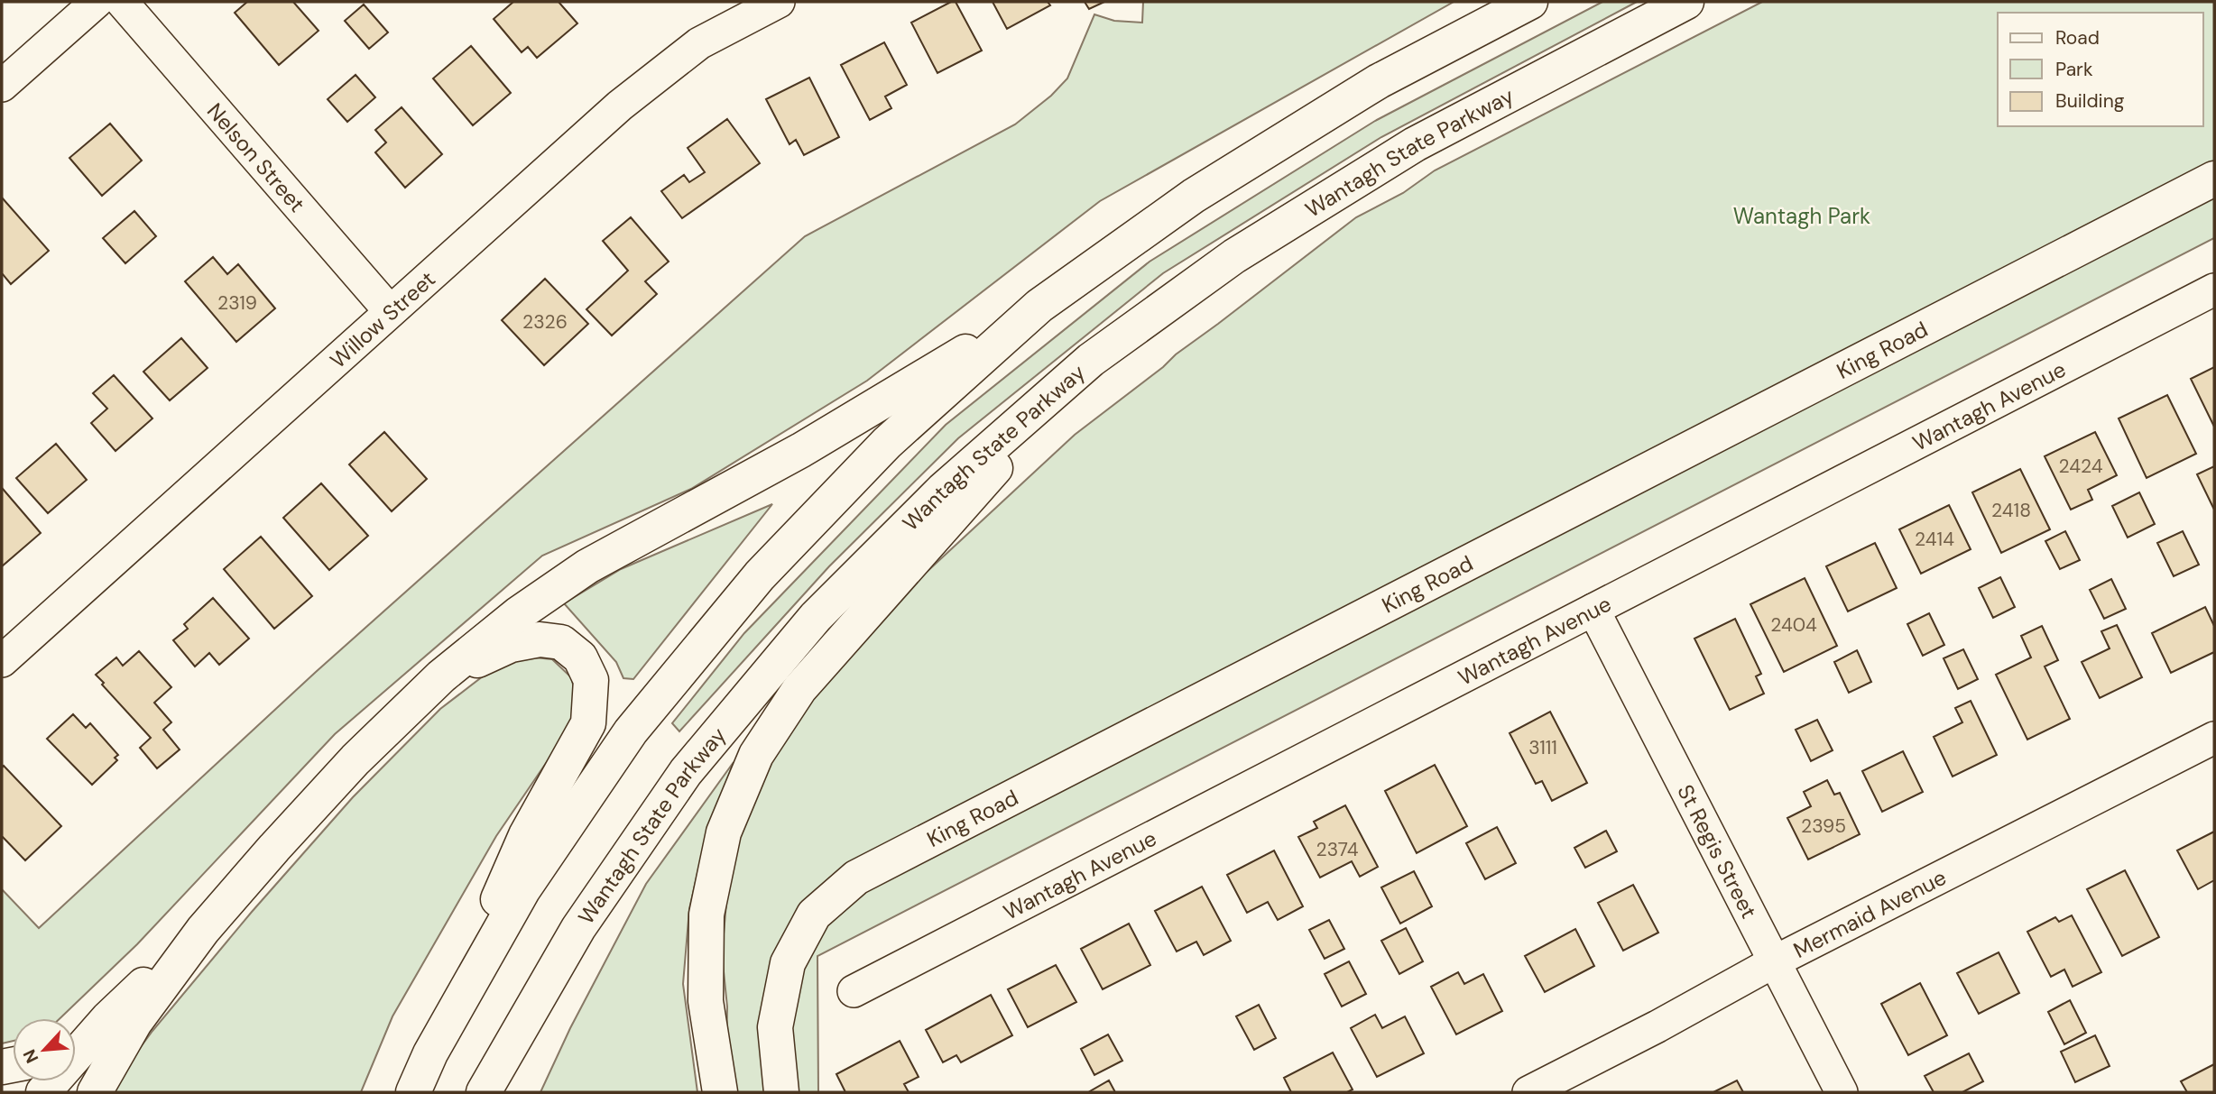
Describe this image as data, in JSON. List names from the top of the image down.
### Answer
{
  "streets": {
    "main road": ["Wantagh State Parkway", "King Road"],
    "street": [
      "Nelson Street",
      "Willow Street",
      "Wantagh Avenue",
      "St Regis Street",
      "Mermaid Avenue"
    ]
  },
  "crossings": [
    ["Nelson Street", "Willow Street"],
    ["Wantagh Avenue", "St Regis Street"],
    ["St Regis Street", "Mermaid Avenue"]
  ],
  "parks": ["Wantagh Park"],
  "house_numbers": [
    "2319",
    "2326",
    "2424",
    "2418",
    "2414",
    "2404",
    "3111",
    "2395",
    "2374"
  ],
  "legend": ["Road", "Park", "Building"],
  "north": "bottom left"
}
